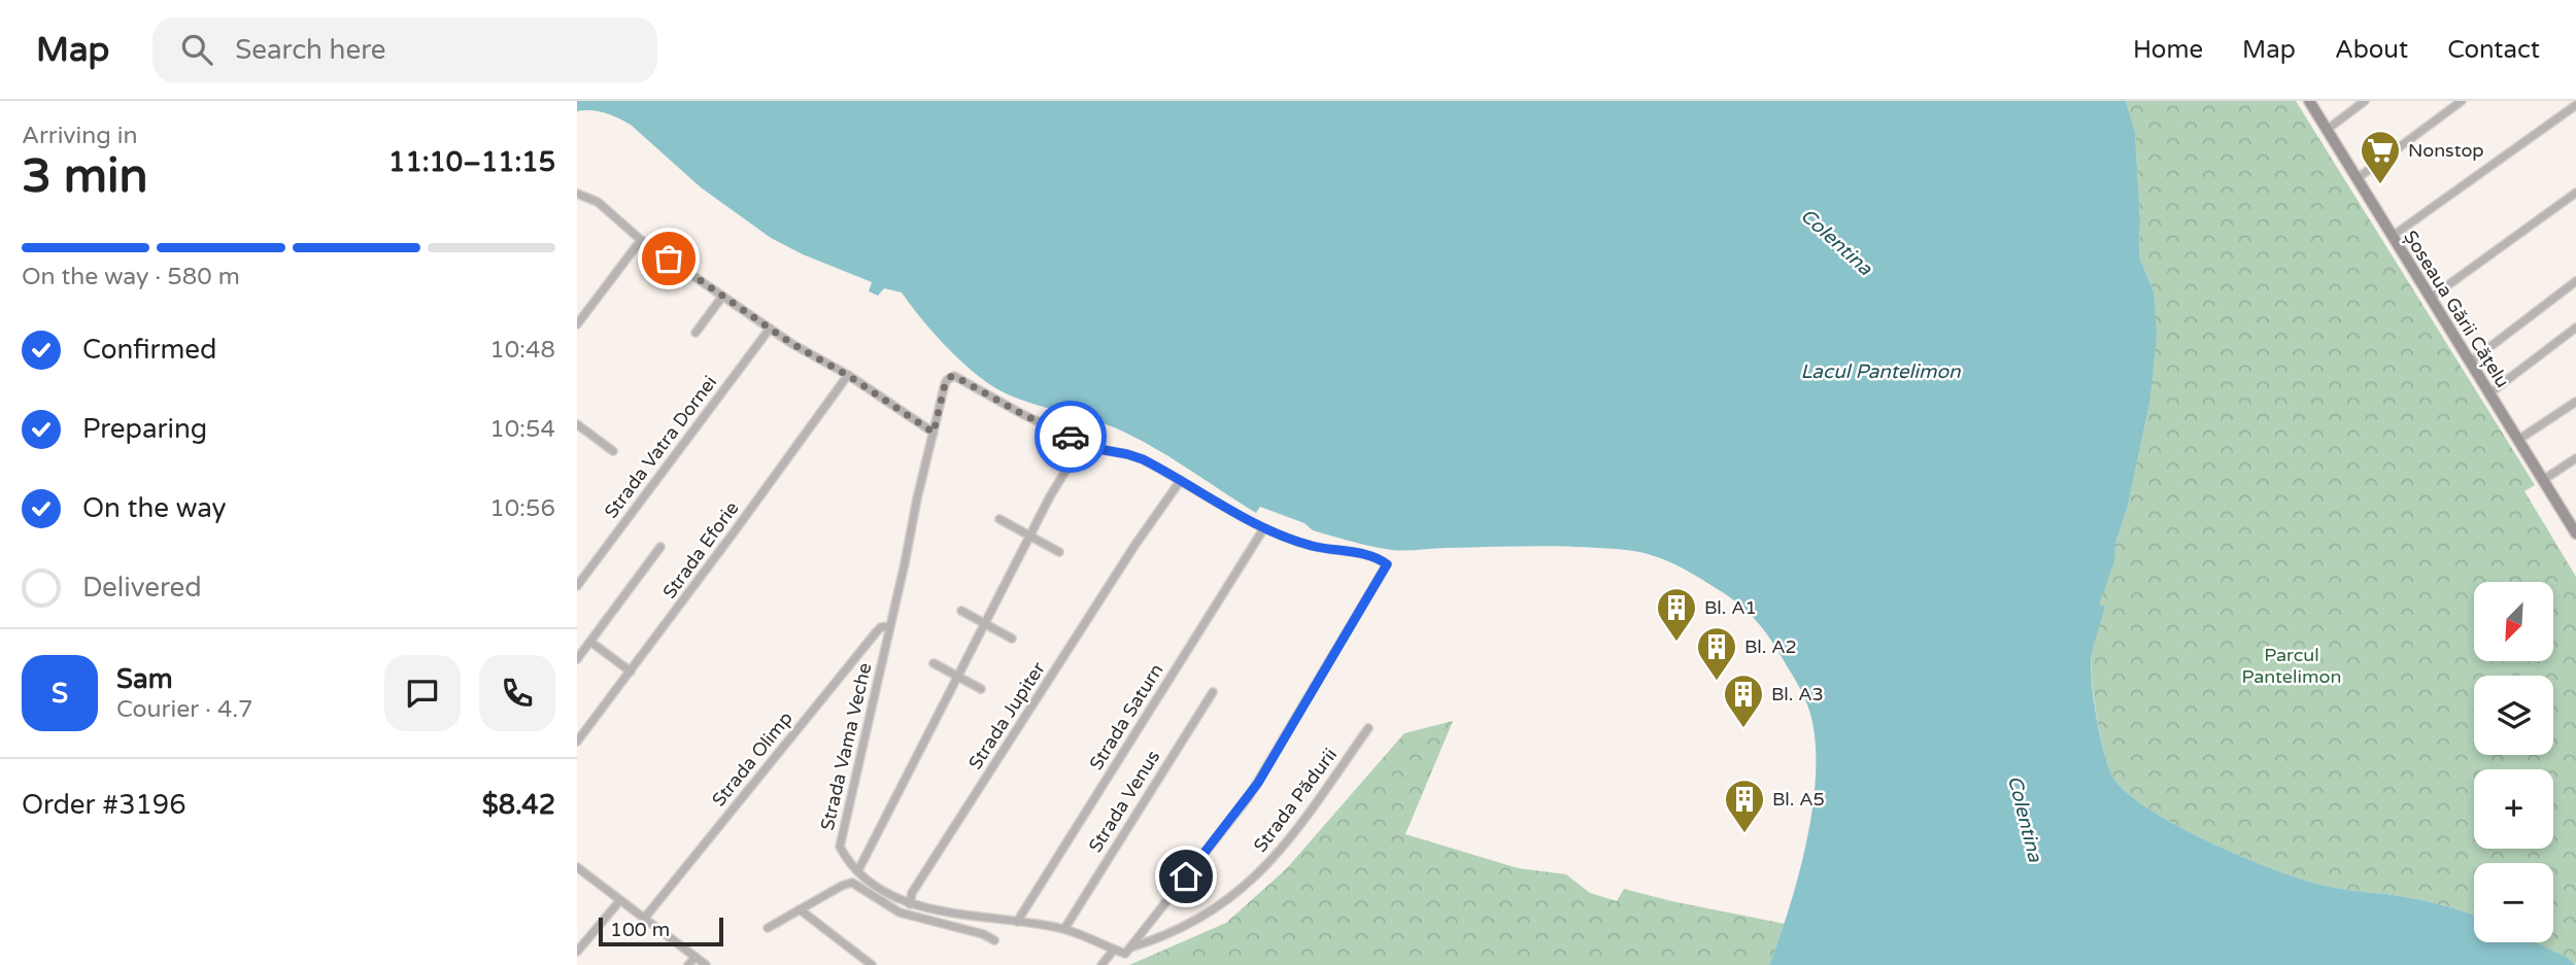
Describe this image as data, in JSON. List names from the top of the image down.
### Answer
{
  "streets": {
    "main road": ["Șoseaua Gării Cățelu"],
    "street": [
      "Strada Vatra Dornei",
      "Strada Eforie",
      "Strada Jupiter",
      "Strada Saturn",
      "Strada Vama Veche",
      "Strada Olimp",
      "Strada Pădurii",
      "Strada Venus"
    ]
  },
  "crossings": [
    ["Strada Jupiter", "Strada Vama Veche"],
    ["Strada Saturn", "Strada Vama Veche"],
    ["Strada Vama Veche", "Strada Olimp"],
    ["Strada Vama Veche", "Strada Pădurii"],
    ["Strada Vama Veche", "Strada Venus"]
  ],
  "water": ["Colentina", "Lacul Pantelimon"],
  "parks": ["Parcul Pantelimon"],
  "places": {
    "supermarket": ["Nonstop"],
    "building": [
      "Bl. A1",
      "Bl. A2",
      "Bl. A3",
      "Bl. A5"
    ]
  },
  "scale_bar": "100 m",
  "north": "bottom left",
  "page": {
    "header": "Map",
    "search": "Search here",
    "nav": [
      "Home",
      "Map",
      "About",
      "Contact"
    ],
    "heading": ["3 min", "Arriving in", "11:10–11:15"],
    "panel": [
      "Sam",
      "Courier · 4.7",
      "Order #3196",
      "$8.42"
    ],
    "bar": "On the way · 580 m",
    "list": [
      ["Confirmed", "10:48"],
      ["Preparing", "10:54"],
      ["On the way", "10:56"],
      "Delivered"
    ],
    "map_buttons": ["+", "−"],
    "round": "S",
    "scale": "100 m"
  }
}
